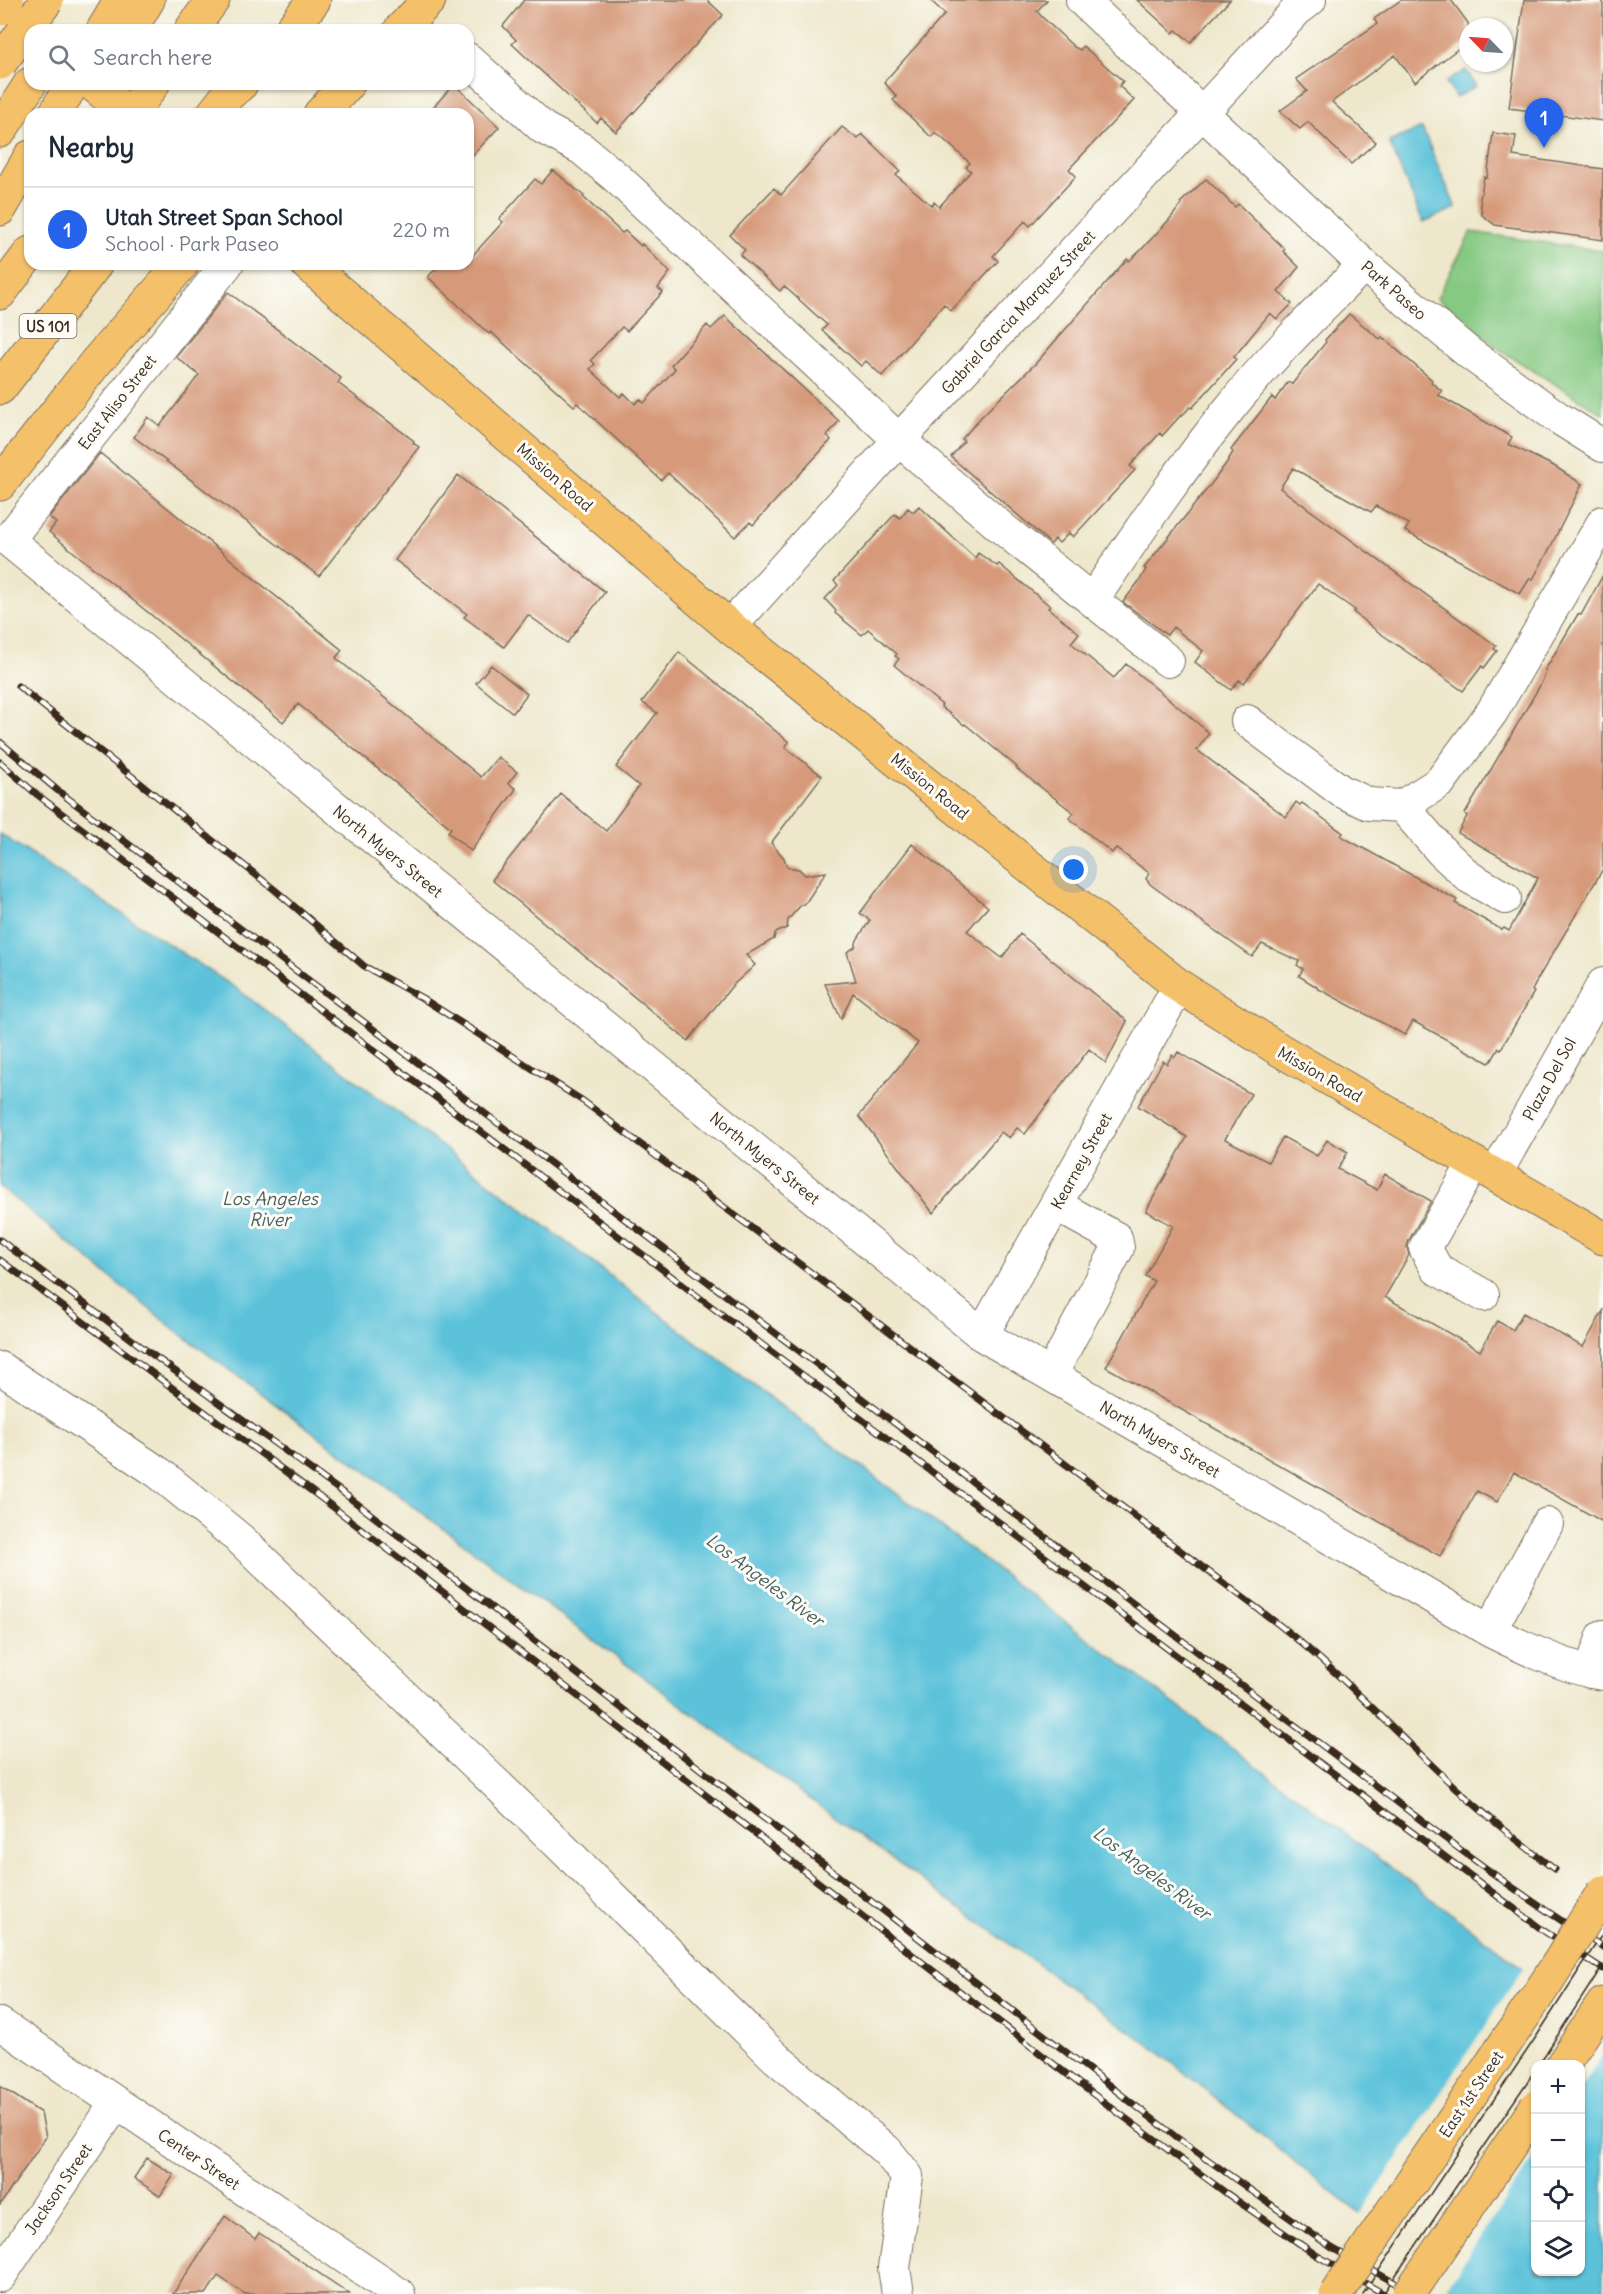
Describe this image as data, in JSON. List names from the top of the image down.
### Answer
{
  "streets": {
    "main road": ["US 101", "Mission Road", "East 1st Street"],
    "street": [
      "Park Paseo",
      "Gabriel Garcia Marquez Street",
      "East Aliso Street",
      "North Myers Street",
      "Plaza Del Sol",
      "Kearney Street",
      "Center Street",
      "Jackson Street"
    ]
  },
  "crossings": [
    ["Park Paseo", "Gabriel Garcia Marquez Street"],
    ["Gabriel Garcia Marquez Street", "Mission Road"],
    ["East Aliso Street", "North Myers Street"],
    ["Mission Road", "Plaza Del Sol"],
    ["Mission Road", "Kearney Street"],
    ["North Myers Street", "Kearney Street"],
    ["Center Street", "Jackson Street"]
  ],
  "water": ["Los Angeles River"],
  "north": "top left",
  "page": {
    "search": "Search here",
    "pins": "1",
    "heading": "Nearby",
    "list": [
      {
        "mark": "1",
        "name": "Utah Street Span School",
        "note": "School · Park Paseo",
        "value": "220 m"
      }
    ],
    "map_buttons": ["+", "−"]
  }
}
